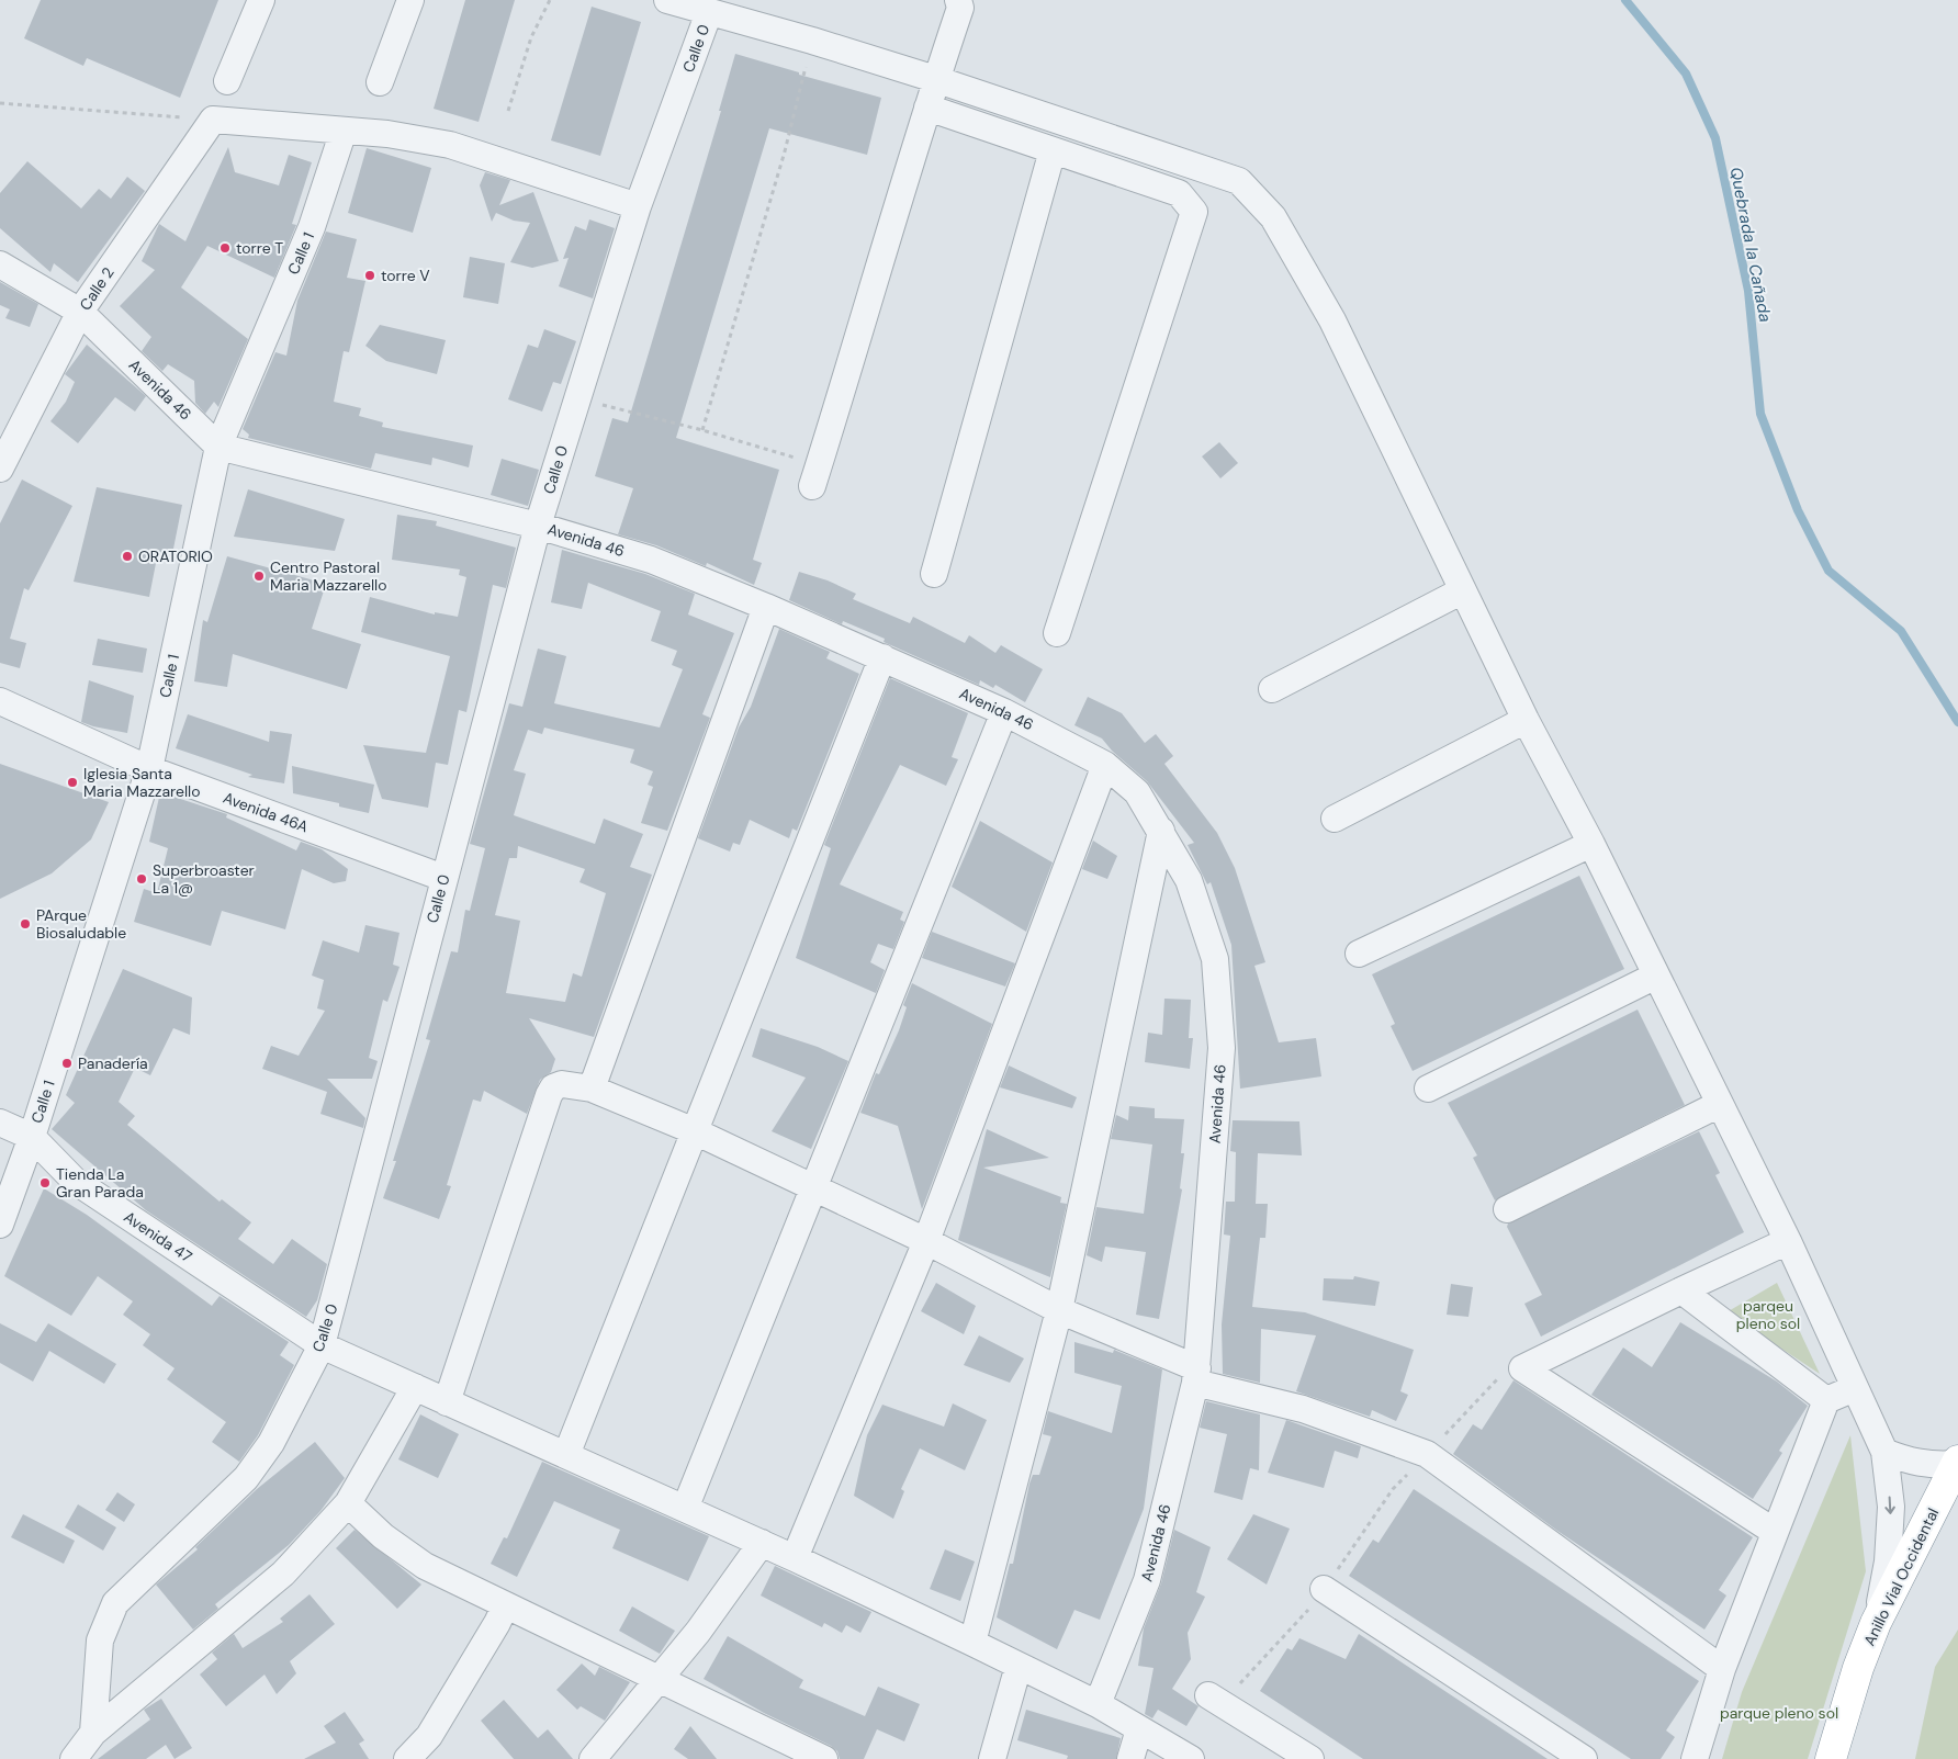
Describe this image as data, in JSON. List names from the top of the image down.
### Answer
{
  "streets": {
    "highway": ["Anillo Vial Occidental"],
    "street": [
      "Calle 0",
      "Calle 1",
      "Calle 2",
      "Avenida 46",
      "Avenida 46A",
      "Avenida 47"
    ]
  },
  "crossings": [
    ["Calle 0", "Avenida 46"],
    ["Calle 0", "Avenida 46A"],
    ["Calle 0", "Avenida 47"],
    ["Calle 1", "Avenida 46"],
    ["Calle 1", "Avenida 46A"],
    ["Calle 1", "Avenida 47"],
    ["Calle 2", "Avenida 46"],
    ["Avenida 46", "Avenida 47"]
  ],
  "water": ["Quebrada la Cañada"],
  "parks": ["parqeu pleno sol", "parque pleno sol"],
  "places": [
    "torre T",
    "torre V",
    "ORATORIO",
    "Centro Pastoral Maria Mazzarello",
    "Iglesia Santa Maria Mazzarello",
    "Superbroaster La 1@",
    "PArque Biosaludable",
    "Panadería",
    "Tienda La Gran Parada"
  ]
}
